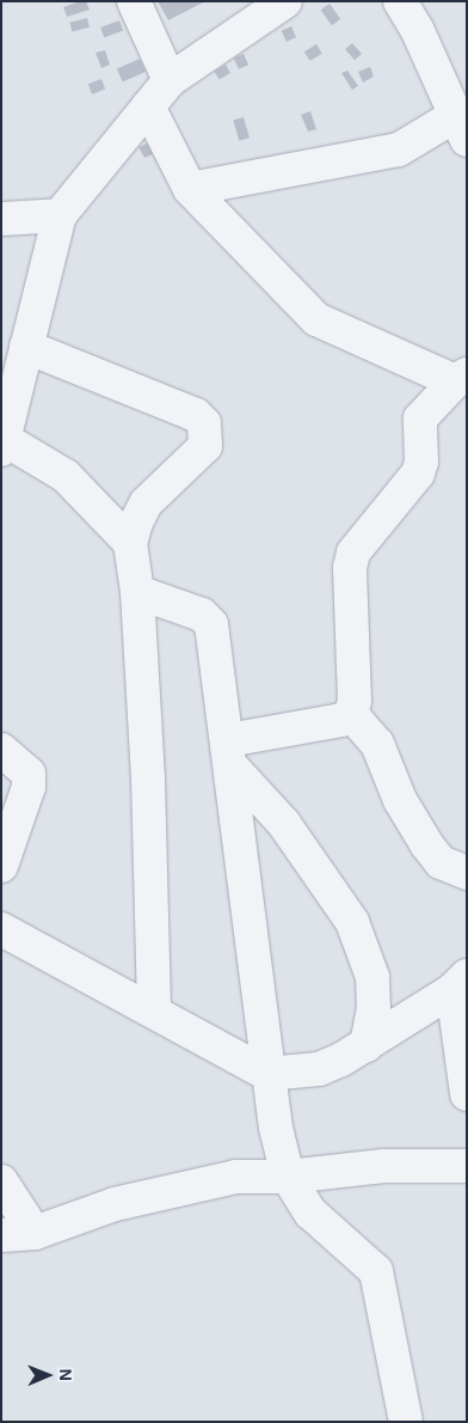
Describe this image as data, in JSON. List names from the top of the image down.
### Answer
{
  "north": "right"
}
